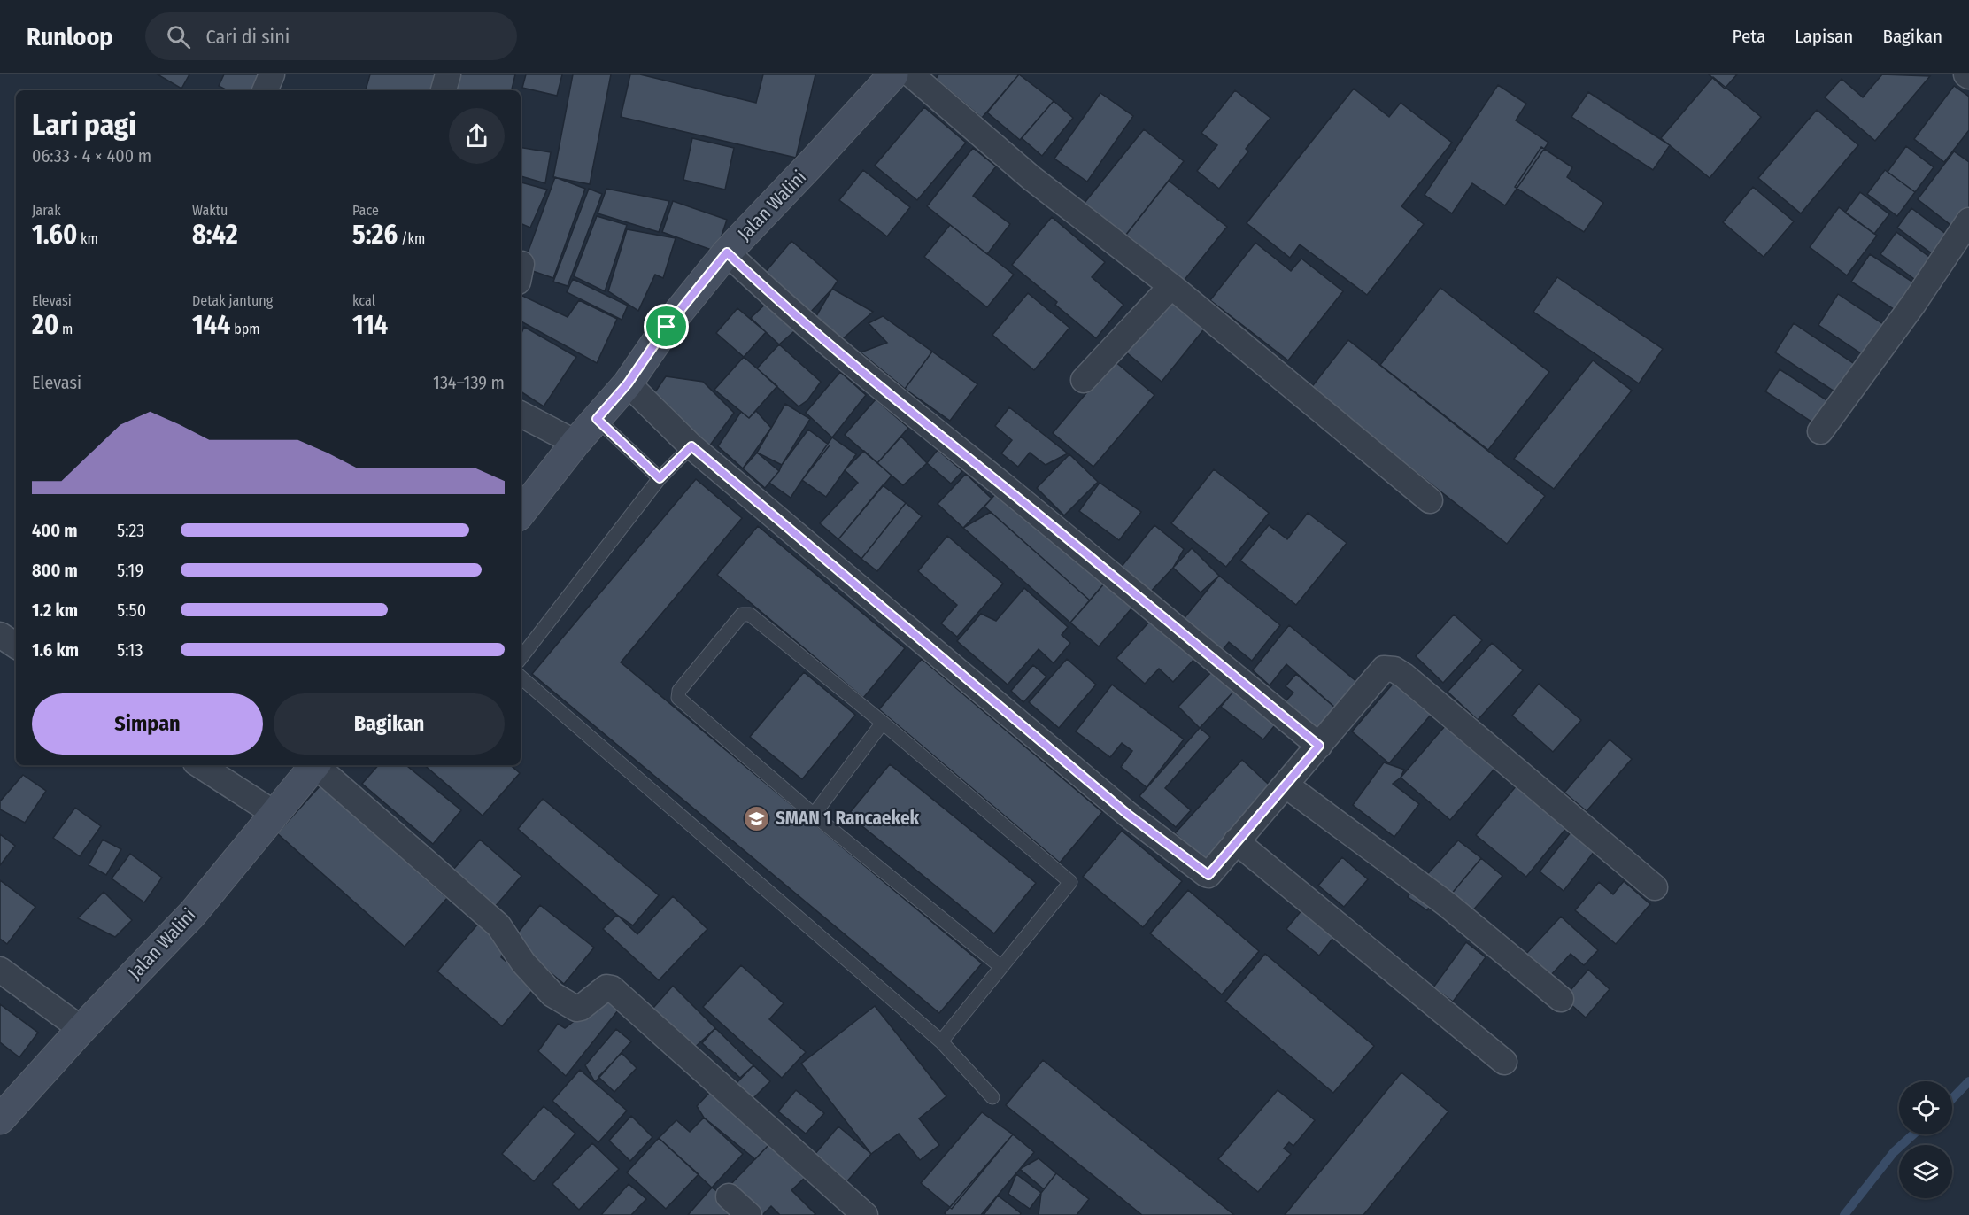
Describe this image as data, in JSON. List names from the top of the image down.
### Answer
{
  "streets": {
    "street": ["Jalan Walini"]
  },
  "places": {
    "school or university": ["SMAN 1 Rancaekek"]
  },
  "page": {
    "header": "Runloop",
    "search": "Cari di sini",
    "nav": ["Peta", "Lapisan", "Bagikan"],
    "heading": ["Lari pagi", "06:33 · 4 × 400 m"],
    "stats": [
      ["Jarak", "1.60 km"],
      ["Waktu", "8:42"],
      ["Pace", "5:26 /km"],
      ["Elevasi", "20 m"],
      ["Detak jantung", "144 bpm"],
      ["kcal", "114"]
    ],
    "chart": ["Elevasi", "134–139 m"],
    "list": [
      {
        "name": "400 m",
        "note": "5:23"
      },
      {
        "name": "800 m",
        "note": "5:19"
      },
      {
        "name": "1.2 km",
        "note": "5:50"
      },
      {
        "name": "1.6 km",
        "note": "5:13"
      }
    ],
    "buttons": ["Simpan", "Bagikan"]
  }
}
